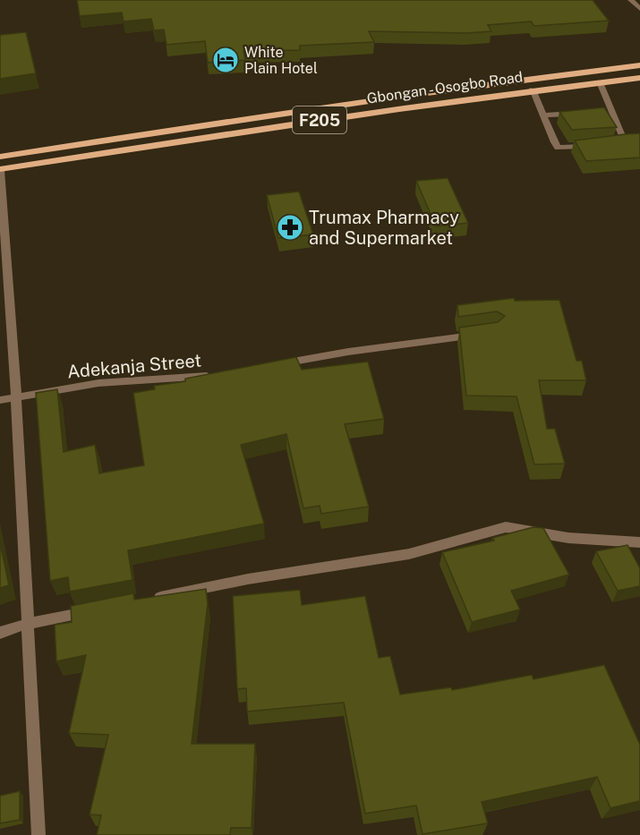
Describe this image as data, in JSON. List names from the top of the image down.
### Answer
{
  "streets": {
    "main road": ["Gbongan - Osogbo Road", "F205"],
    "street": ["Adekanja Street"]
  },
  "places": {
    "hotel": ["White Plain Hotel"],
    "pharmacy": ["Trumax Pharmacy and Supermarket"]
  }
}
